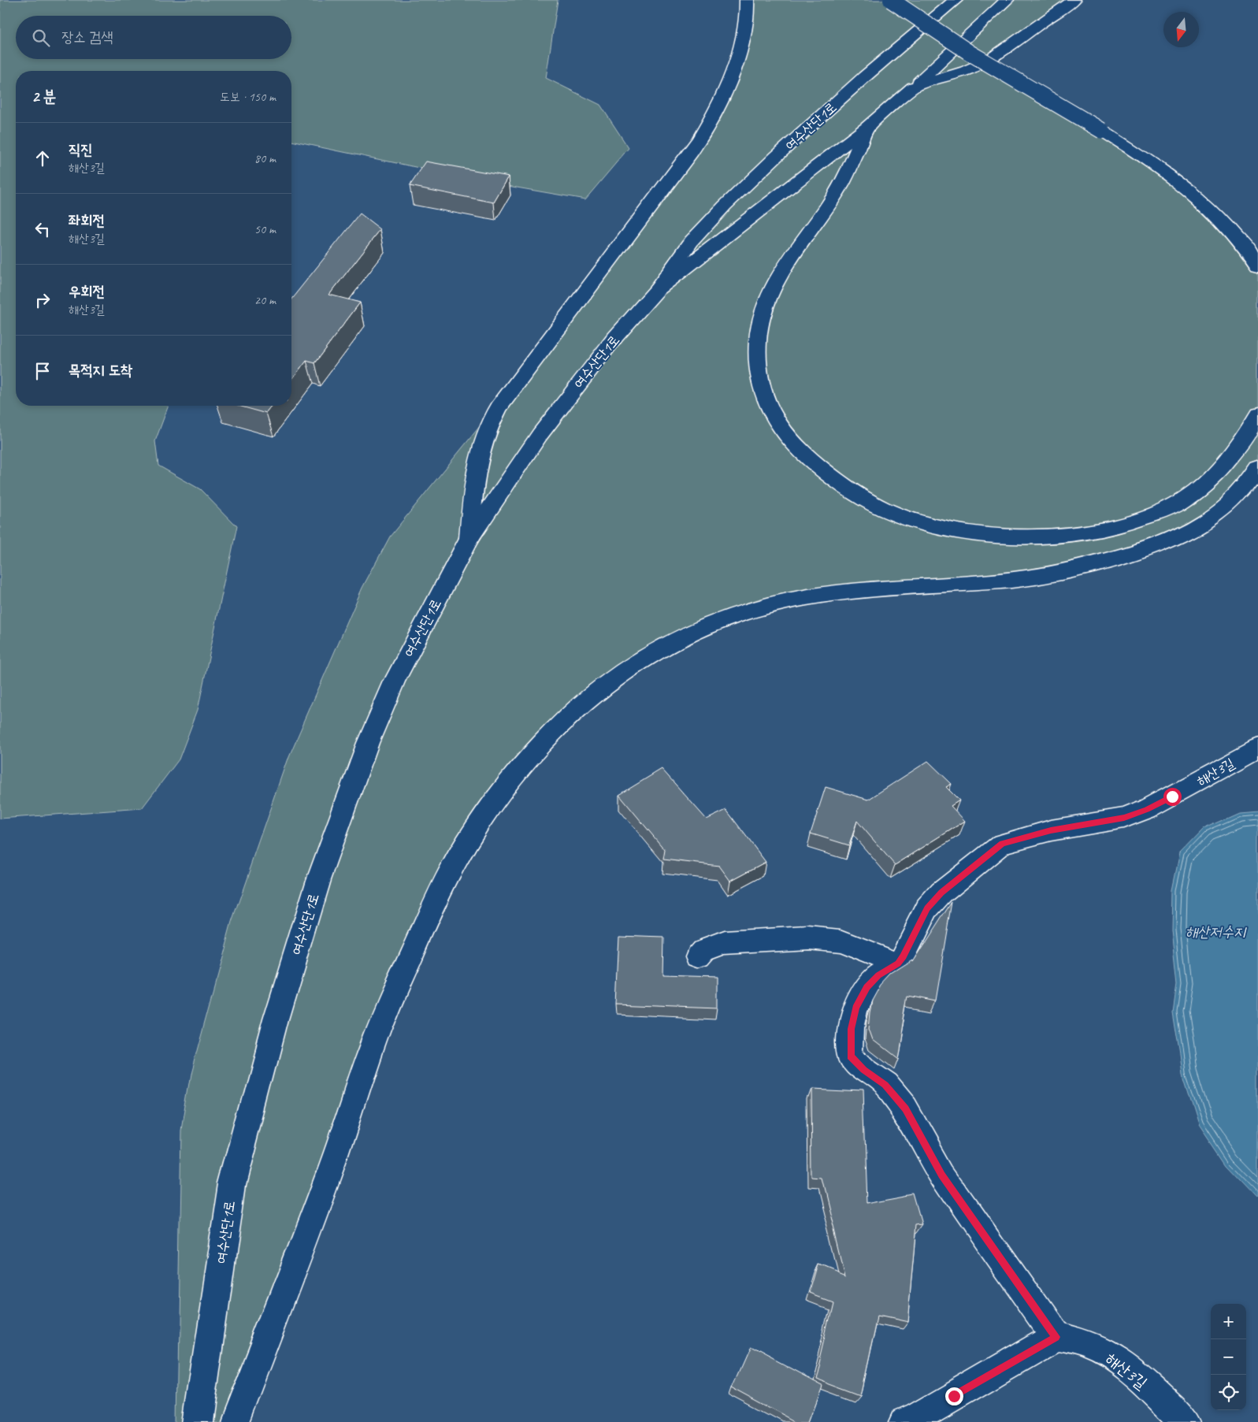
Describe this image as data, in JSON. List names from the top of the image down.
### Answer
{
  "streets": {
    "main road": ["여수산단1로", "해산3길"]
  },
  "water": ["해산저수지"],
  "north": "bottom",
  "page": {
    "search": "장소 검색",
    "heading": ["2 분", "도보 · 150 m"],
    "list": [
      ["직진", "해산3길", "80 m"],
      ["좌회전", "해산3길", "50 m"],
      ["우회전", "해산3길", "20 m"],
      "목적지 도착"
    ],
    "map_buttons": ["+", "−"]
  }
}
